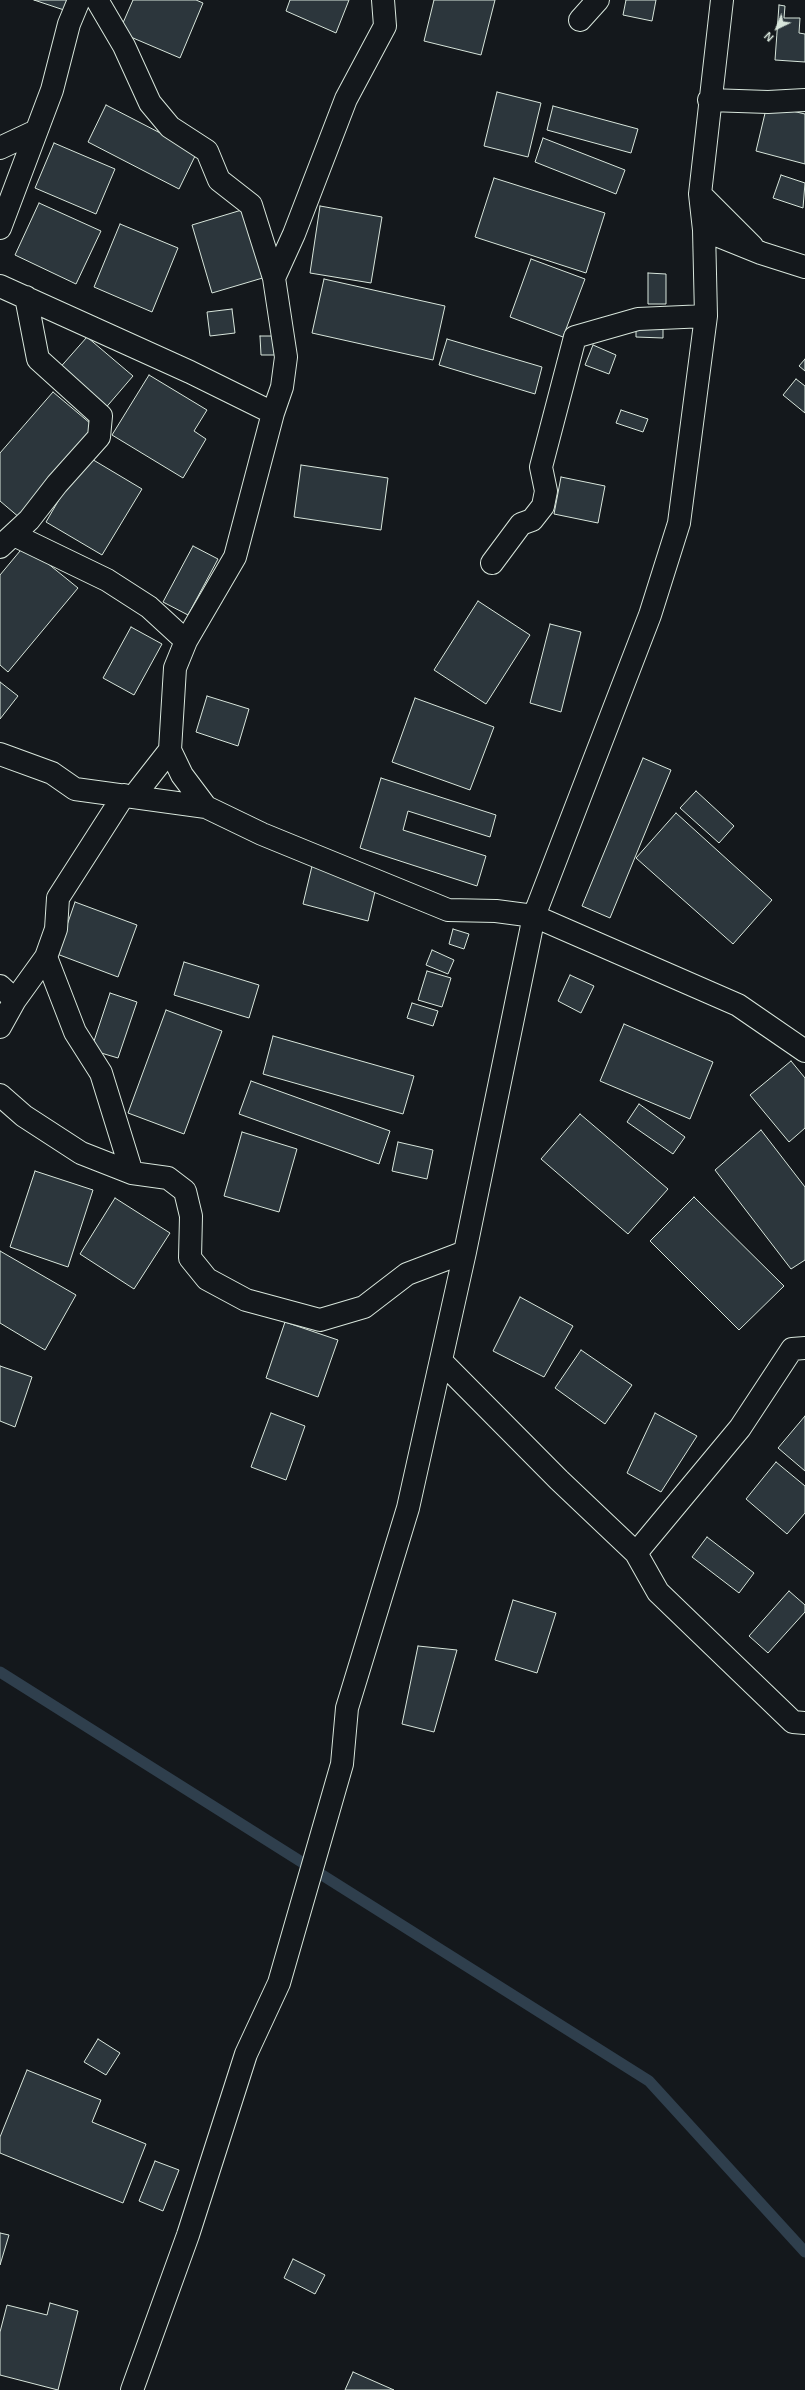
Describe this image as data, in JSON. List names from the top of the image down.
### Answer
{
  "north": "bottom left"
}
